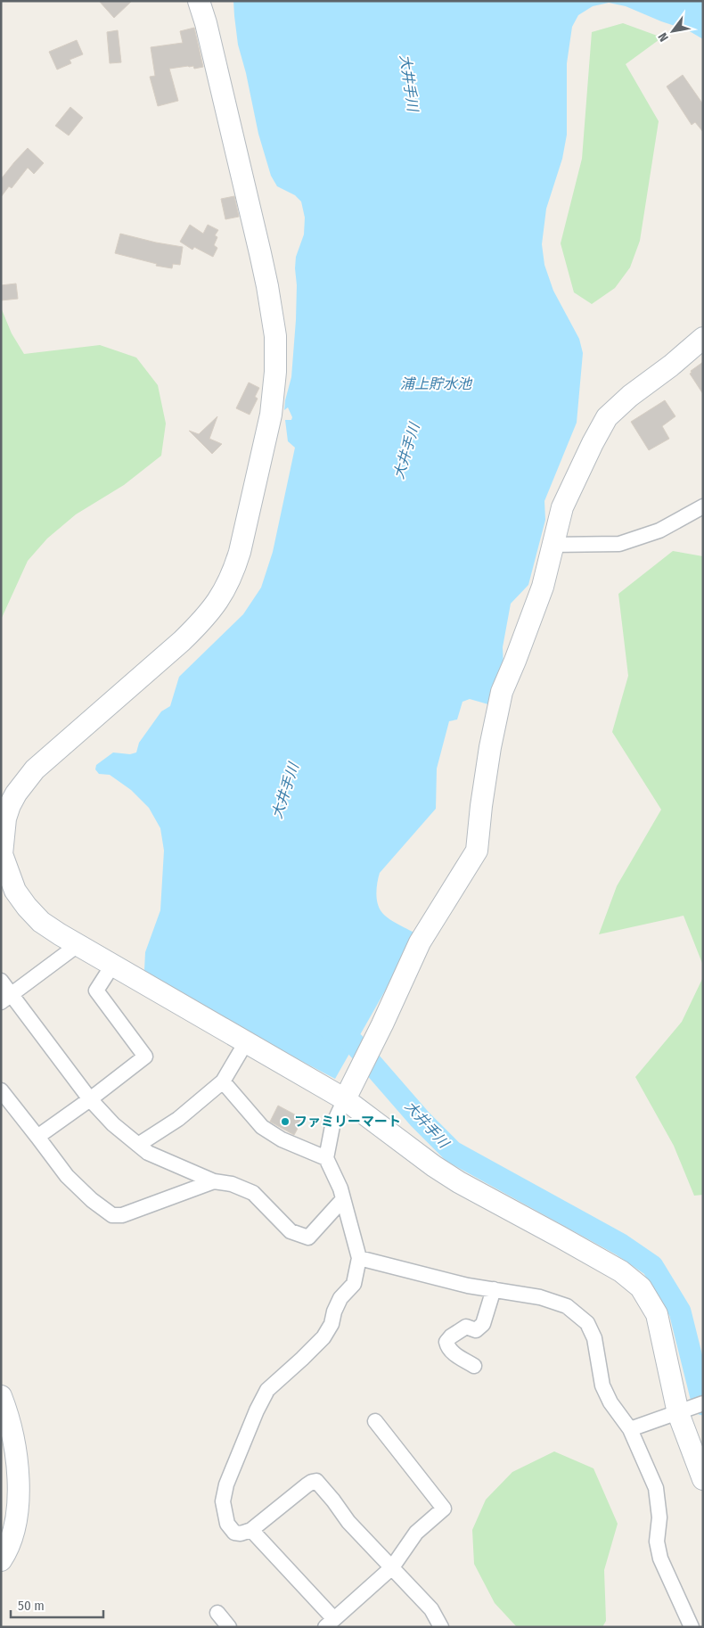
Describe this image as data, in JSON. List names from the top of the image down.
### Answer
{
  "water": ["大井手川", "浦上貯水池"],
  "places": ["ファミリーマート"],
  "scale_bar": "50 m",
  "north": "bottom left"
}
